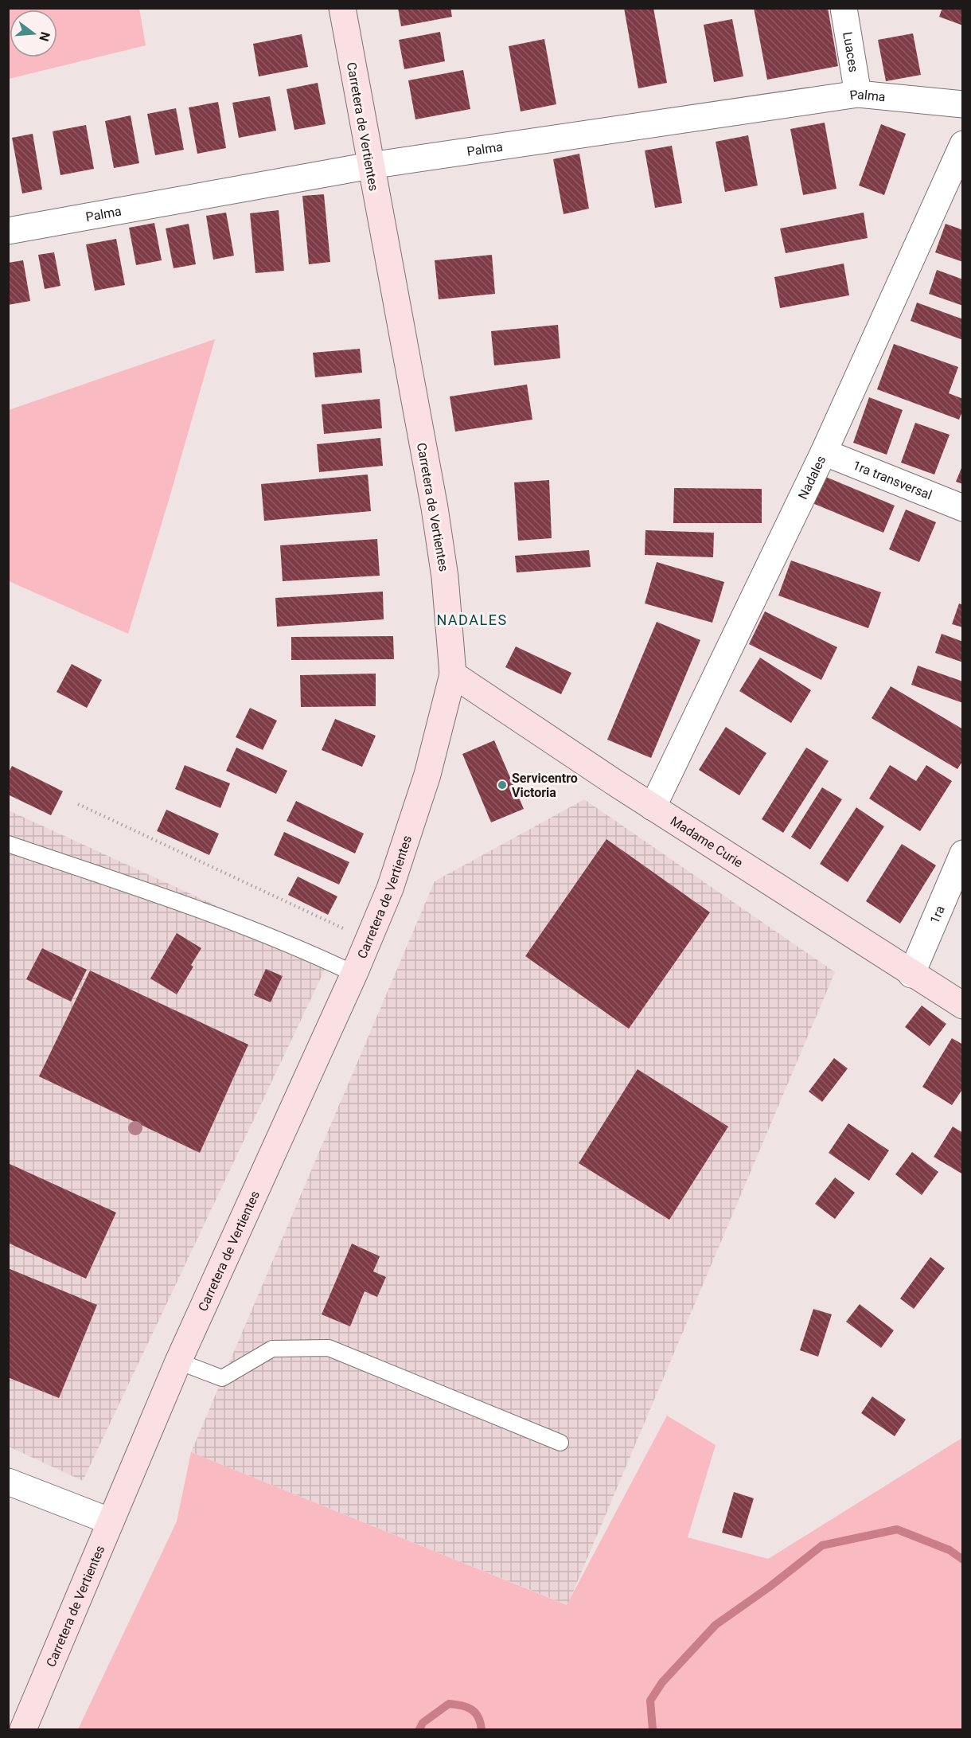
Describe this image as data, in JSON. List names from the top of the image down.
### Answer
{
  "streets": {
    "main road": ["Carretera de Vertientes", "Madame Curie"],
    "street": [
      "Luaces",
      "Palma",
      "Nadales",
      "1ra transversal",
      "1ra"
    ]
  },
  "crossings": [
    ["Luaces", "Palma"],
    ["Palma", "Carretera de Vertientes"],
    ["Carretera de Vertientes", "Madame Curie"],
    ["Nadales", "1ra transversal"],
    ["Nadales", "Madame Curie"],
    ["Madame Curie", "1ra"]
  ],
  "districts": ["NADALES"],
  "places": ["Servicentro Victoria"],
  "north": "right"
}
